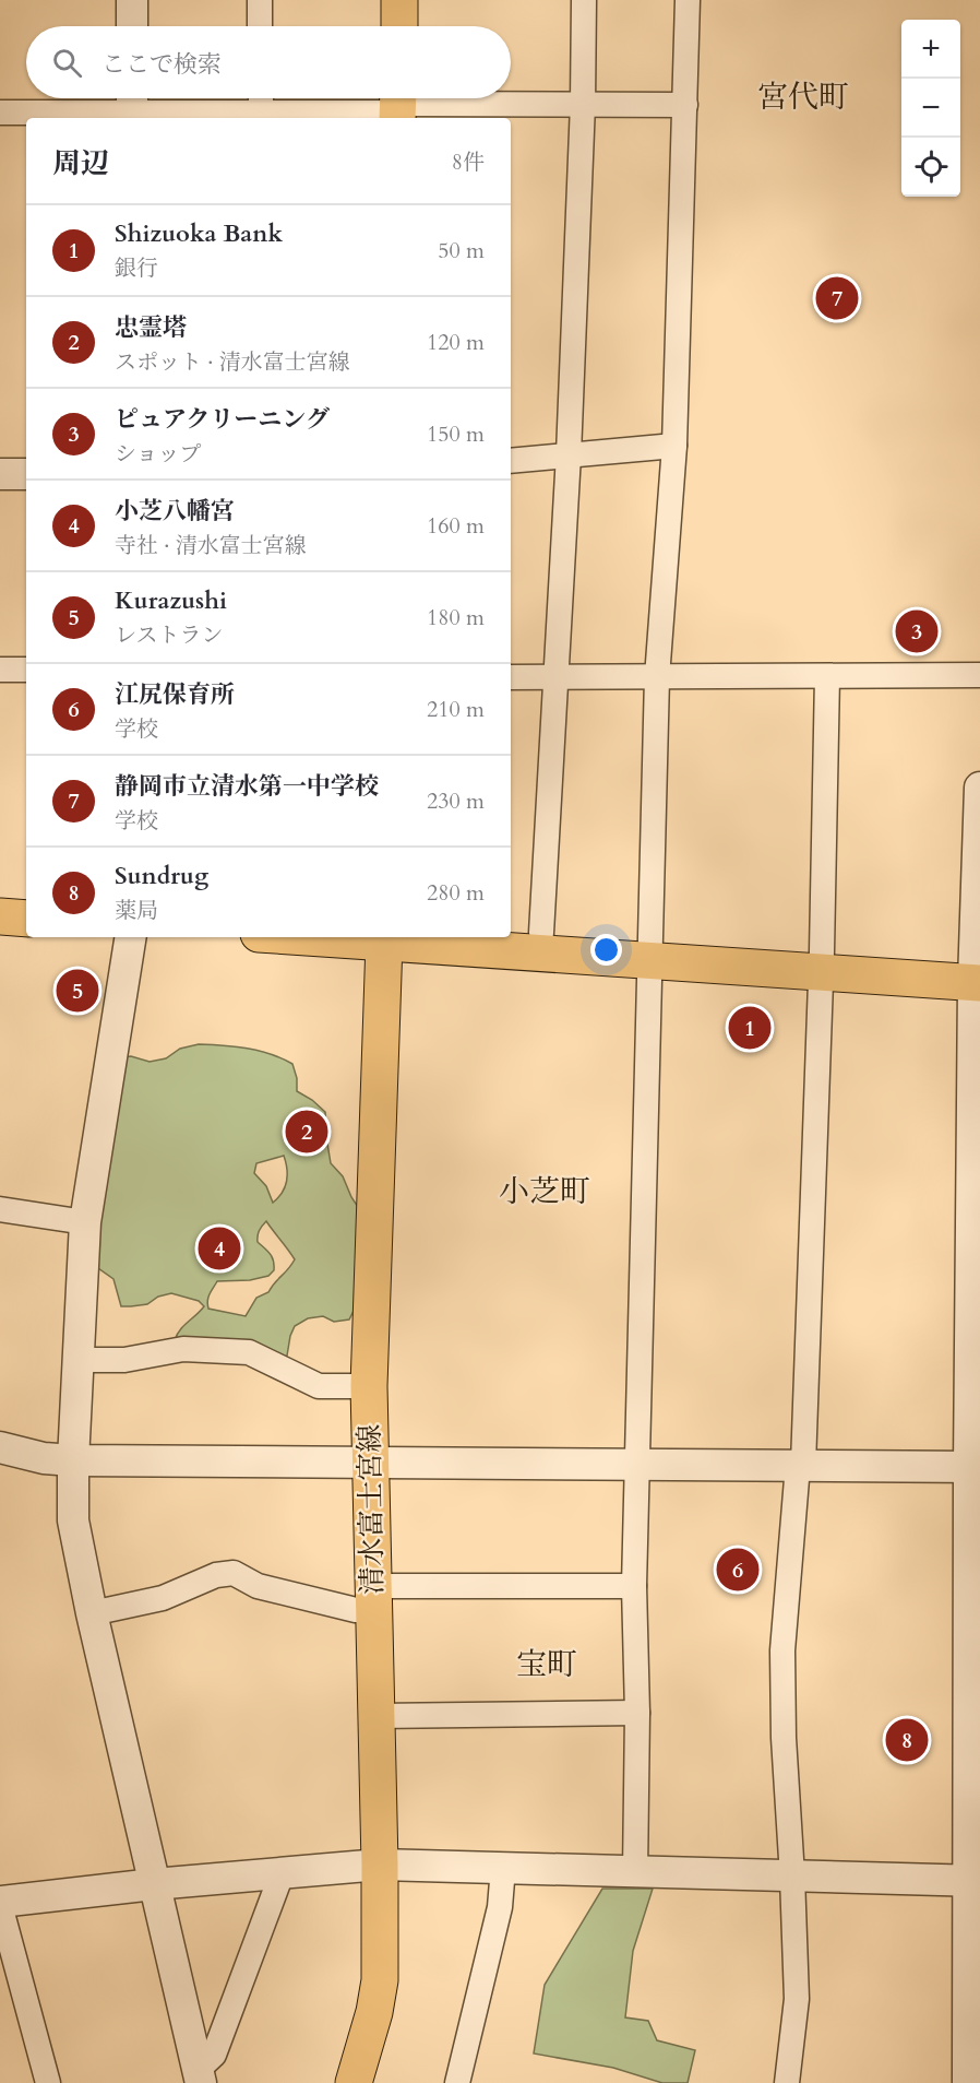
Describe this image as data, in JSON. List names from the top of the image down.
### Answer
{
  "streets": {
    "main road": ["清水富士宮線"]
  },
  "districts": ["宮代町", "小芝町", "宝町"],
  "page": {
    "map_buttons": ["+", "−"],
    "search": "ここで検索",
    "heading": ["周辺", "8件"],
    "list": [
      {
        "mark": "1",
        "name": "Shizuoka Bank",
        "note": "銀行",
        "value": "50 m"
      },
      {
        "mark": "2",
        "name": "忠霊塔",
        "note": "スポット · 清水富士宮線",
        "value": "120 m"
      },
      {
        "mark": "3",
        "name": "ピュアクリーニング",
        "note": "ショップ",
        "value": "150 m"
      },
      {
        "mark": "4",
        "name": "小芝八幡宮",
        "note": "寺社 · 清水富士宮線",
        "value": "160 m"
      },
      {
        "mark": "5",
        "name": "Kurazushi",
        "note": "レストラン",
        "value": "180 m"
      },
      {
        "mark": "6",
        "name": "江尻保育所",
        "note": "学校",
        "value": "210 m"
      },
      {
        "mark": "7",
        "name": "静岡市立清水第一中学校",
        "note": "学校",
        "value": "230 m"
      },
      {
        "mark": "8",
        "name": "Sundrug",
        "note": "薬局",
        "value": "280 m"
      }
    ],
    "pins": [
      "7",
      "3",
      "5",
      "1",
      "2",
      "4",
      "6",
      "8"
    ]
  }
}
